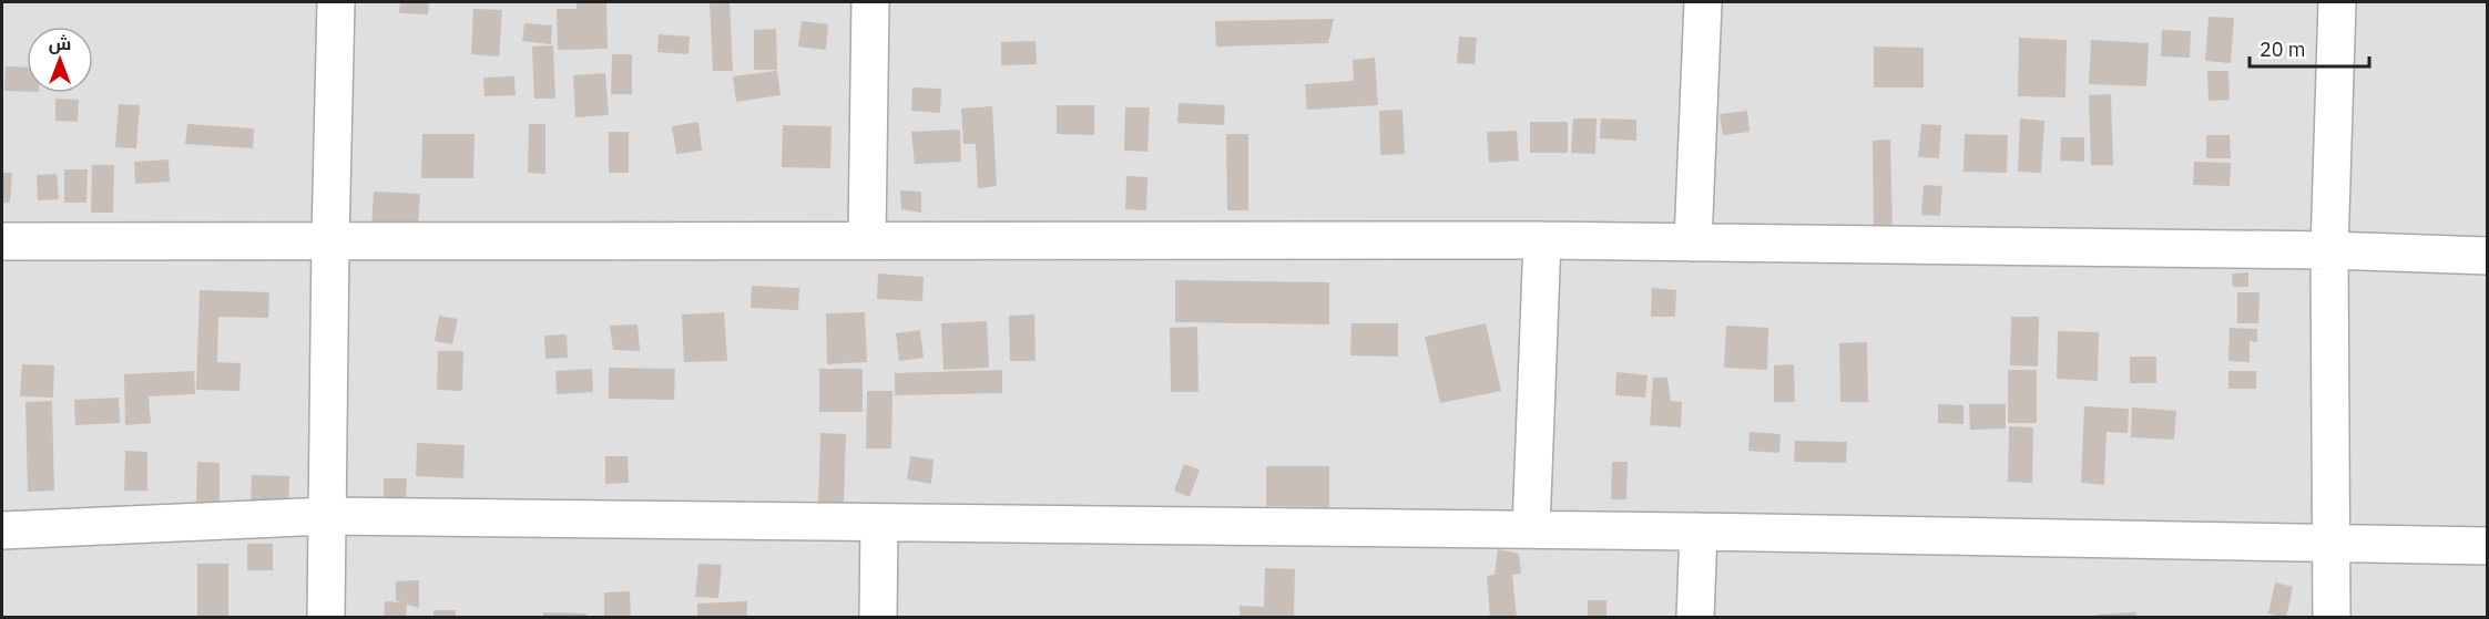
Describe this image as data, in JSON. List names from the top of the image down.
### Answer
{
  "scale_bar": "20 m",
  "north": "top"
}
